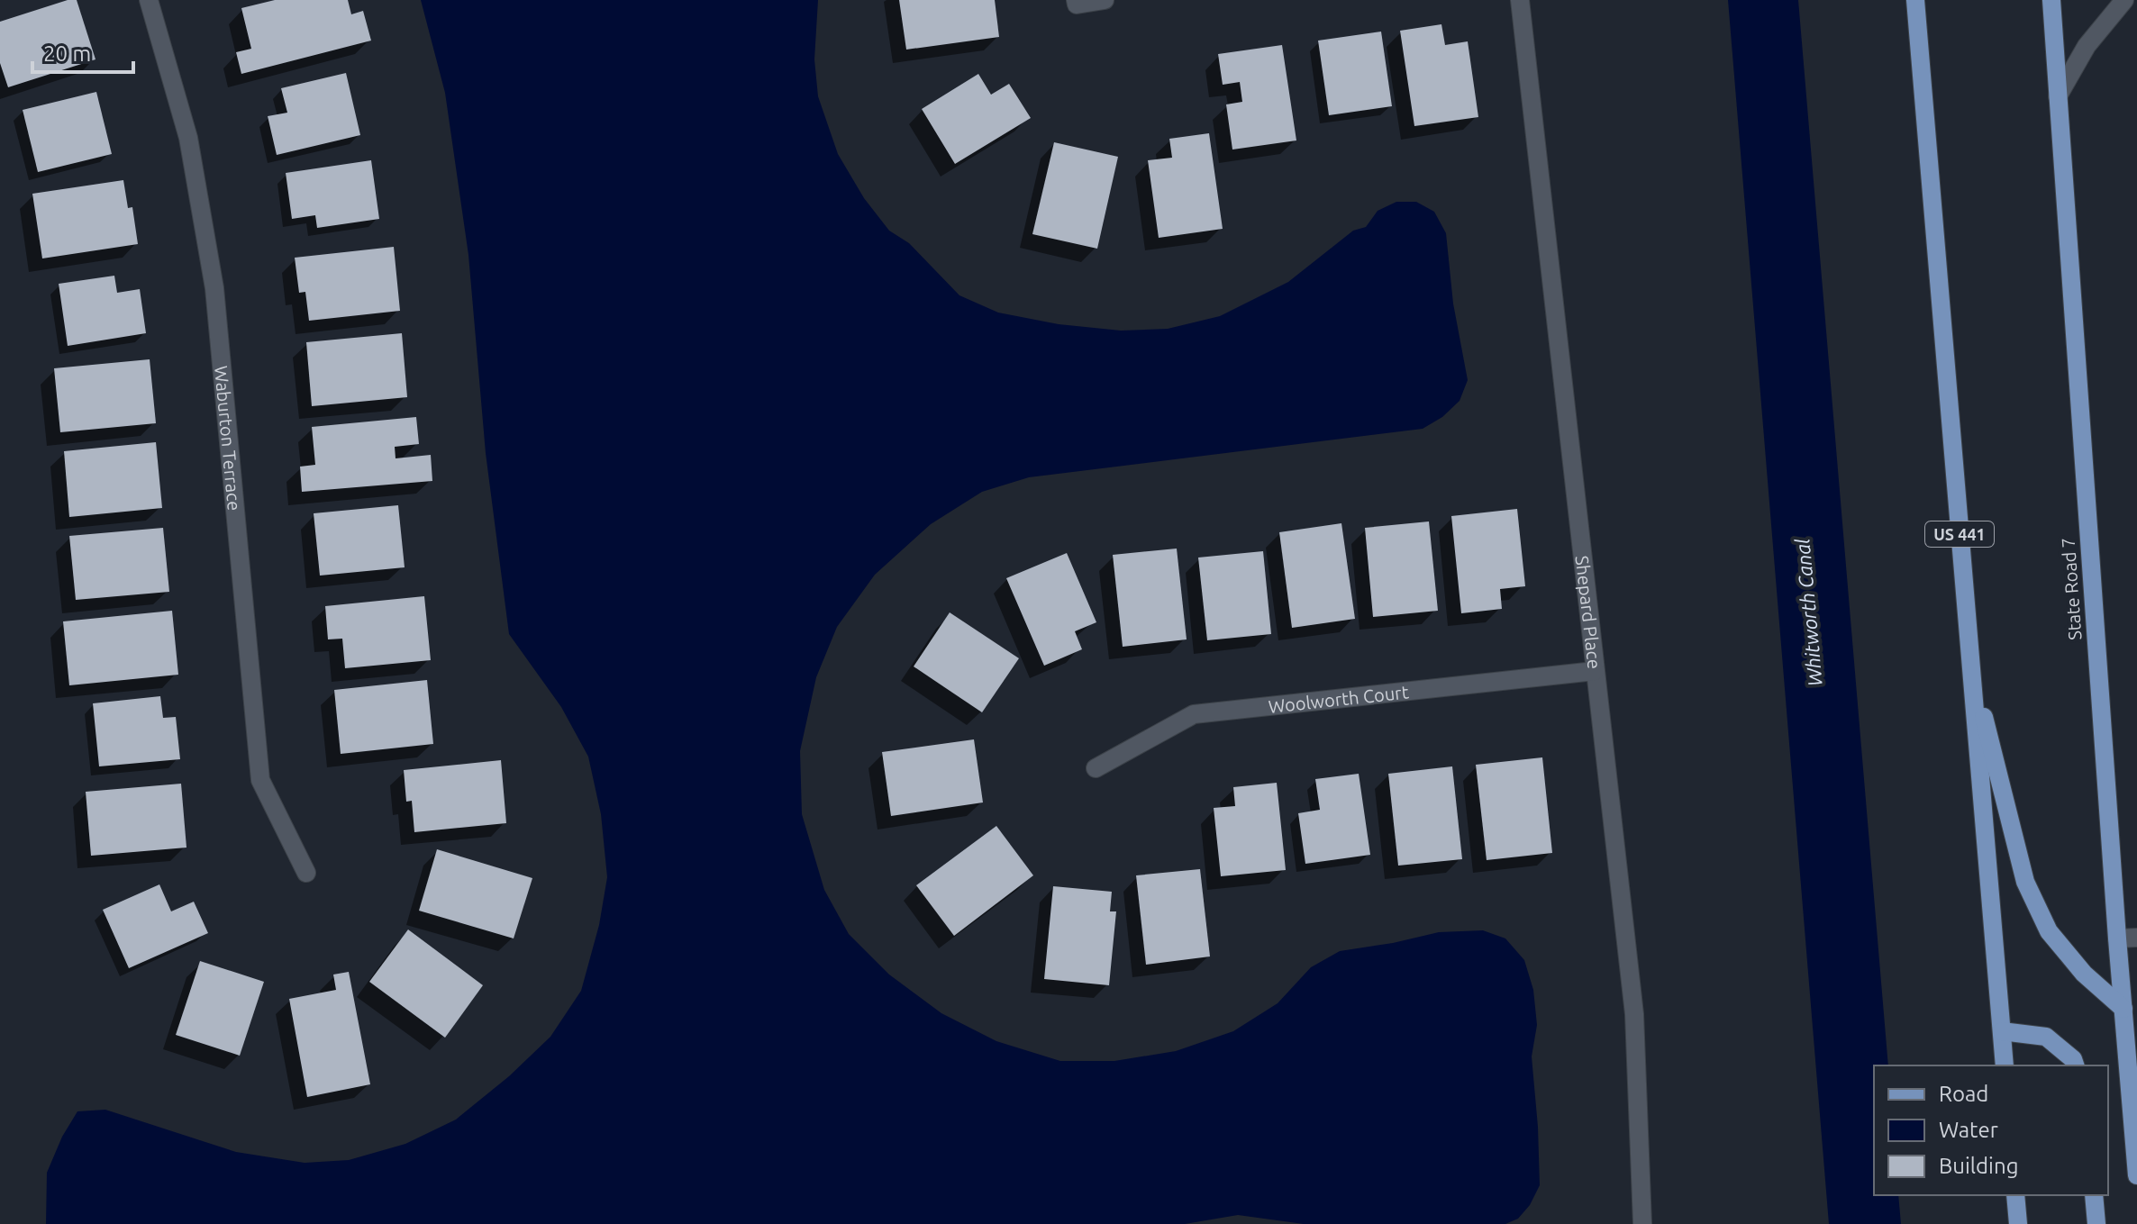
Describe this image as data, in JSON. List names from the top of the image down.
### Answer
{
  "streets": {
    "main road": ["US 441", "State Road 7"],
    "street": ["Waburton Terrace", "Shepard Place", "Woolworth Court"]
  },
  "crossings": [
    ["Shepard Place", "Woolworth Court"]
  ],
  "water": ["Whitworth Canal"],
  "legend": ["Road", "Water", "Building"],
  "scale_bar": "20 m"
}
